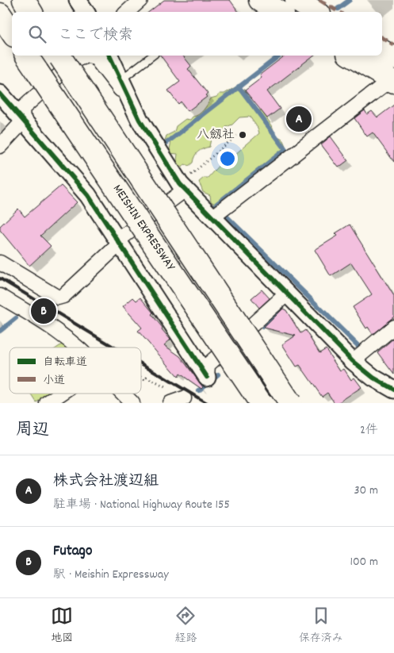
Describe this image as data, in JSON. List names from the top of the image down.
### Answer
{
  "streets": {
    "highway": ["MEISHIN EXPRESSWAY"]
  },
  "places": ["八劔社"],
  "legend": ["自転車道", "小道"],
  "page": {
    "search": "ここで検索",
    "pins": ["A", "B"],
    "heading": ["周辺", "2件"],
    "list": [
      {
        "mark": "A",
        "name": "株式会社渡辺組",
        "note": "駐車場 · National Highway Route 155",
        "value": "30 m"
      },
      {
        "mark": "B",
        "name": "Futago",
        "note": "駅 · Meishin Expressway",
        "value": "100 m"
      }
    ],
    "nav": ["地図", "経路", "保存済み"]
  }
}
